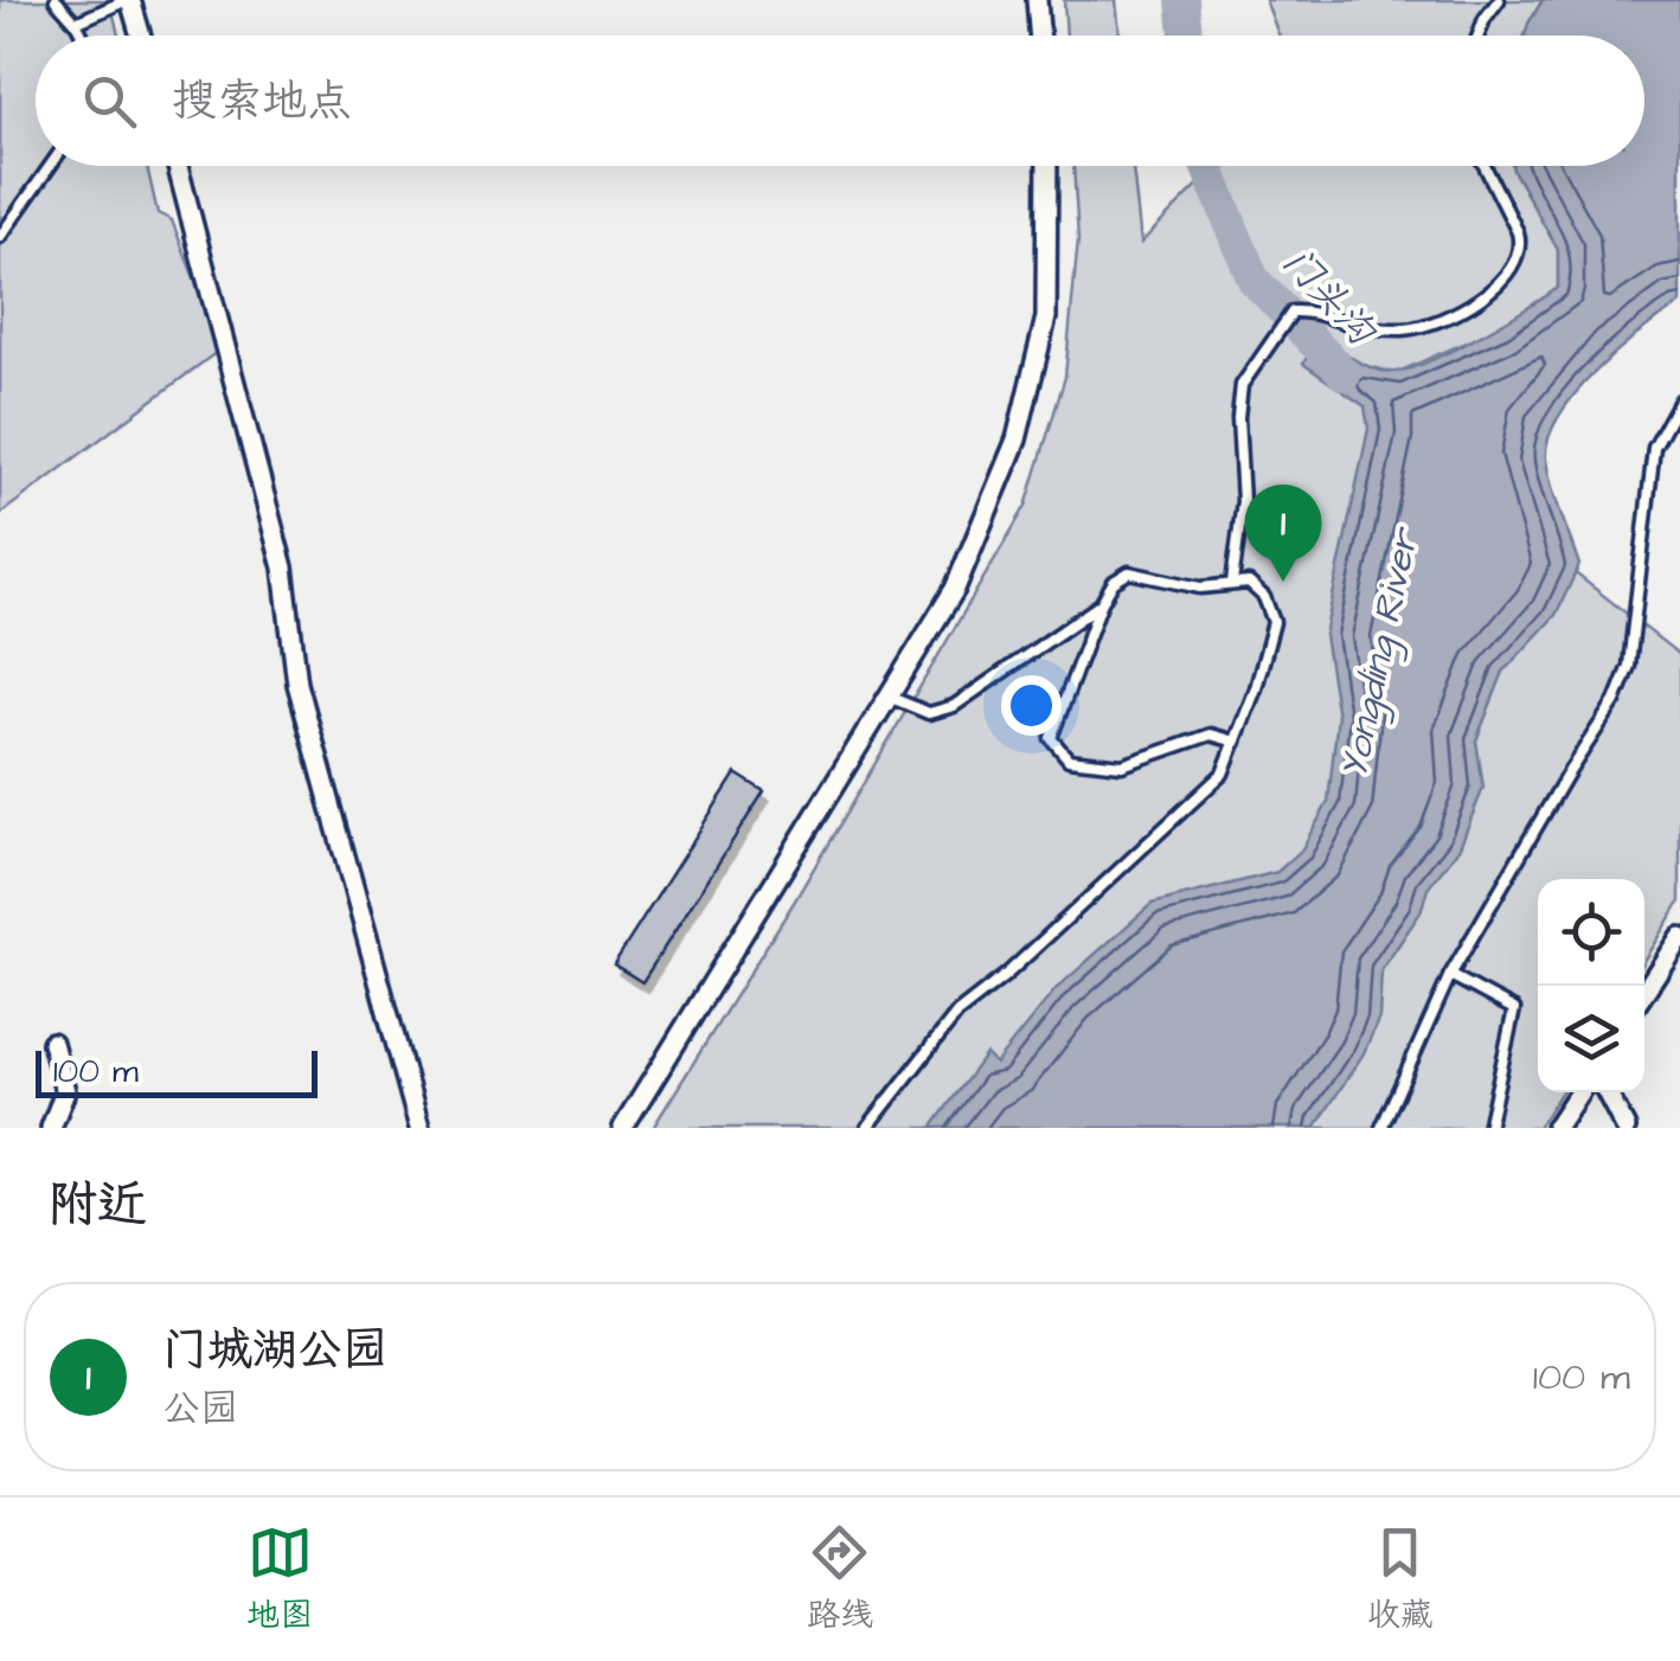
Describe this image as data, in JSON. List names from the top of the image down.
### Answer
{
  "water": ["门头沟", "Yongding River"],
  "scale_bar": "100 m",
  "page": {
    "search": "搜索地点",
    "pins": "1",
    "scale": "100 m",
    "heading": "附近",
    "list": [
      {
        "mark": "1",
        "name": "门城湖公园",
        "note": "公园",
        "value": "100 m"
      }
    ],
    "nav": ["地图", "路线", "收藏"]
  }
}
